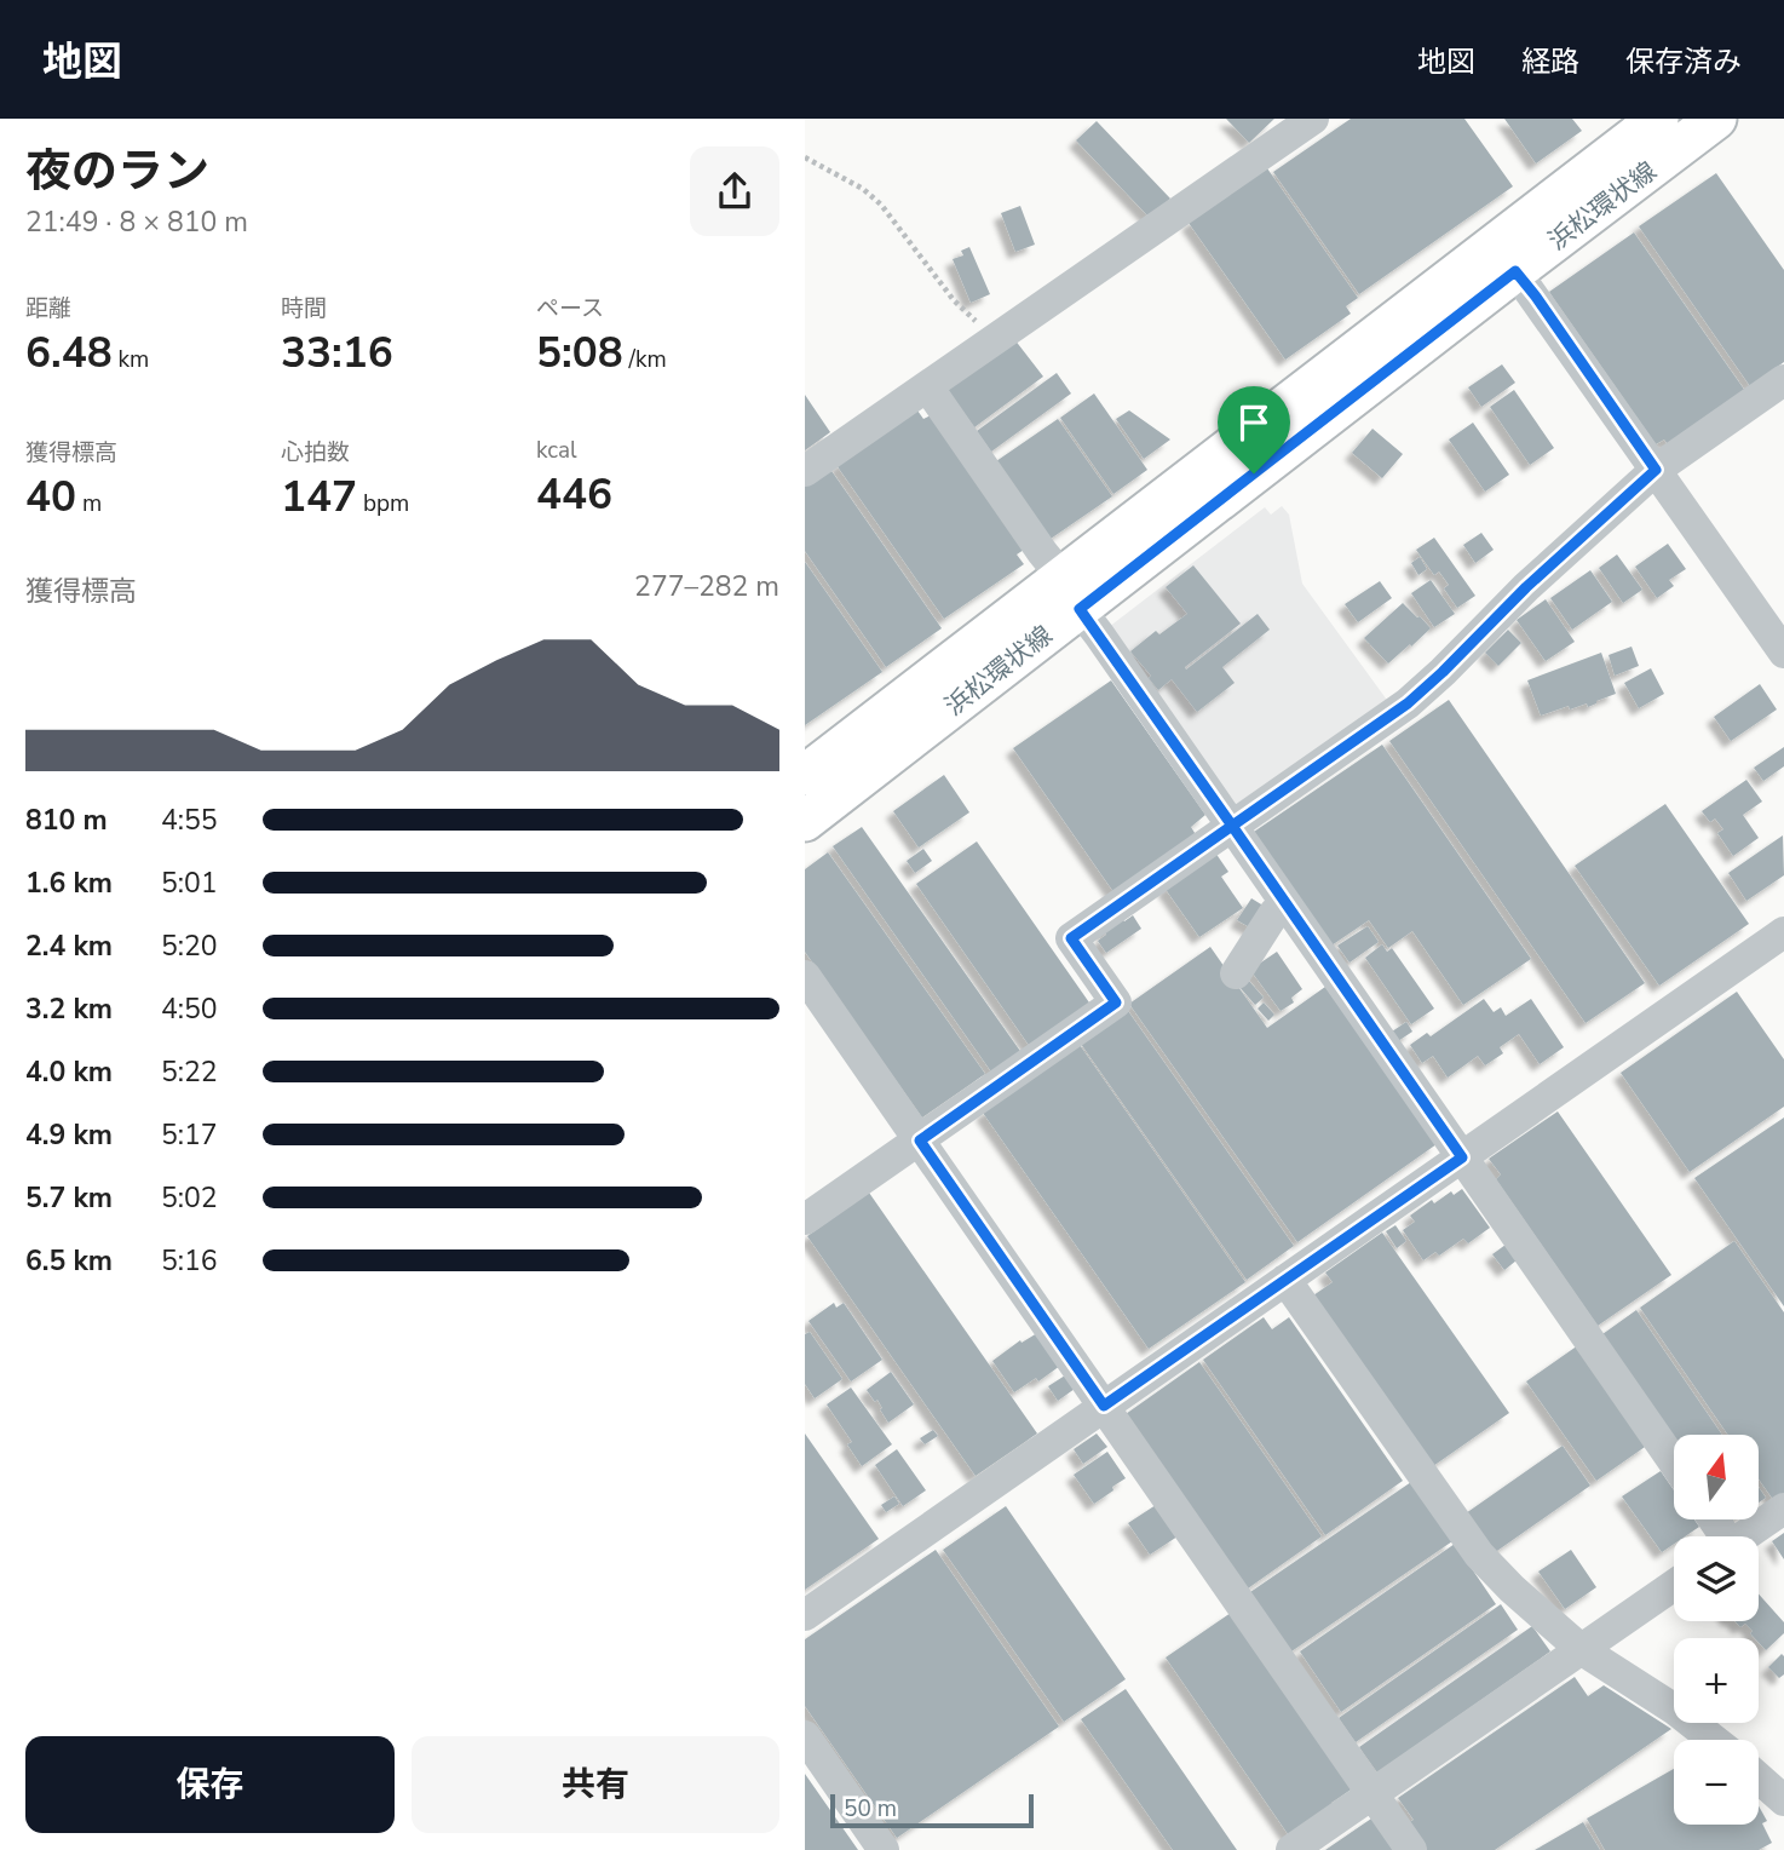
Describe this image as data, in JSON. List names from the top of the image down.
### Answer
{
  "streets": {
    "main road": ["浜松環状線"]
  },
  "scale_bar": "50 m",
  "north": "top",
  "page": {
    "header": "地図",
    "nav": ["地図", "経路", "保存済み"],
    "heading": ["夜のラン", "21:49 · 8 × 810 m"],
    "stats": [
      ["距離", "6.48 km"],
      ["時間", "33:16"],
      ["ペース", "5:08 /km"],
      ["獲得標高", "40 m"],
      ["心拍数", "147 bpm"],
      ["kcal", "446"]
    ],
    "chart": ["獲得標高", "277–282 m"],
    "list": [
      {
        "name": "810 m",
        "note": "4:55"
      },
      {
        "name": "1.6 km",
        "note": "5:01"
      },
      {
        "name": "2.4 km",
        "note": "5:20"
      },
      {
        "name": "3.2 km",
        "note": "4:50"
      },
      {
        "name": "4.0 km",
        "note": "5:22"
      },
      {
        "name": "4.9 km",
        "note": "5:17"
      },
      {
        "name": "5.7 km",
        "note": "5:02"
      },
      {
        "name": "6.5 km",
        "note": "5:16"
      }
    ],
    "map_buttons": ["+", "−"],
    "buttons": ["保存", "共有"],
    "scale": "50 m"
  }
}
